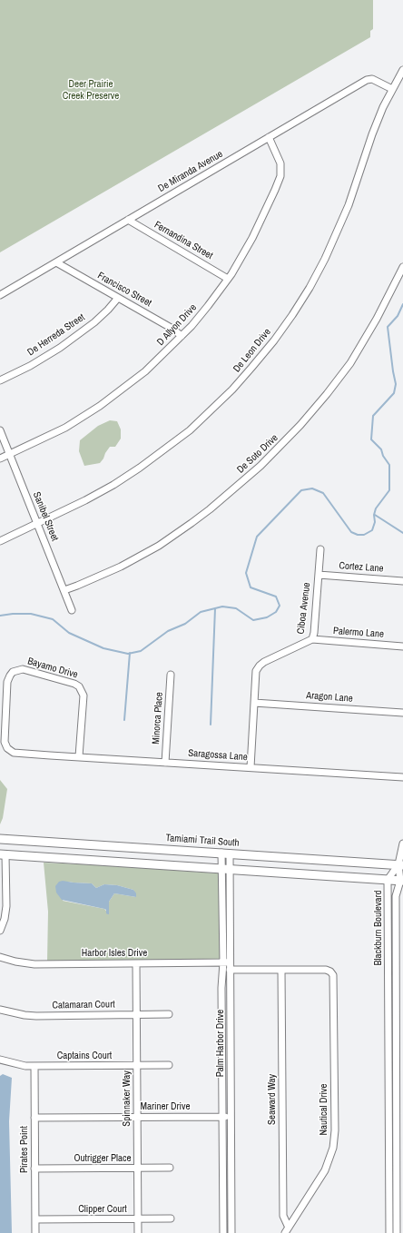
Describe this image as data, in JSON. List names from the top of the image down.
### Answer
{
  "streets": {
    "main road": ["Tamiami Trail South"],
    "street": [
      "De Miranda Avenue",
      "Fernandina Street",
      "Francisco Street",
      "D Allyon Drive",
      "De Herreda Street",
      "De Leon Drive",
      "De Soto Drive",
      "Sanibel Street",
      "Cortez Lane",
      "Ciboa Avenue",
      "Palermo Lane",
      "Bayamo Drive",
      "Aragon Lane",
      "Minorca Place",
      "Saragossa Lane",
      "Blackburn Boulevard",
      "Harbor Isles Drive",
      "Catamaran Court",
      "Palm Harbor Drive",
      "Captains Court",
      "Spinnaker Way",
      "Seaward Way",
      "Mariner Drive",
      "Nautical Drive",
      "Pirates Point",
      "Outrigger Place",
      "Clipper Court"
    ]
  },
  "crossings": [
    ["De Miranda Avenue", "Fernandina Street"],
    ["De Miranda Avenue", "Francisco Street"],
    ["De Miranda Avenue", "D Allyon Drive"],
    ["De Miranda Avenue", "De Leon Drive"],
    ["Fernandina Street", "D Allyon Drive"],
    ["Francisco Street", "D Allyon Drive"],
    ["Francisco Street", "De Herreda Street"],
    ["D Allyon Drive", "Sanibel Street"],
    ["De Leon Drive", "Sanibel Street"],
    ["De Soto Drive", "Sanibel Street"],
    ["Cortez Lane", "Ciboa Avenue"],
    ["Ciboa Avenue", "Palermo Lane"],
    ["Ciboa Avenue", "Aragon Lane"],
    ["Ciboa Avenue", "Saragossa Lane"],
    ["Bayamo Drive", "Saragossa Lane"],
    ["Minorca Place", "Saragossa Lane"],
    ["Tamiami Trail South", "Blackburn Boulevard"],
    ["Harbor Isles Drive", "Palm Harbor Drive"],
    ["Harbor Isles Drive", "Spinnaker Way"],
    ["Catamaran Court", "Spinnaker Way"],
    ["Palm Harbor Drive", "Mariner Drive"],
    ["Captains Court", "Spinnaker Way"],
    ["Captains Court", "Pirates Point"],
    ["Spinnaker Way", "Mariner Drive"],
    ["Spinnaker Way", "Outrigger Place"],
    ["Spinnaker Way", "Clipper Court"],
    ["Seaward Way", "Nautical Drive"],
    ["Mariner Drive", "Pirates Point"],
    ["Pirates Point", "Outrigger Place"],
    ["Pirates Point", "Clipper Court"]
  ],
  "parks": ["Deer Prairie Creek Preserve"]
}
